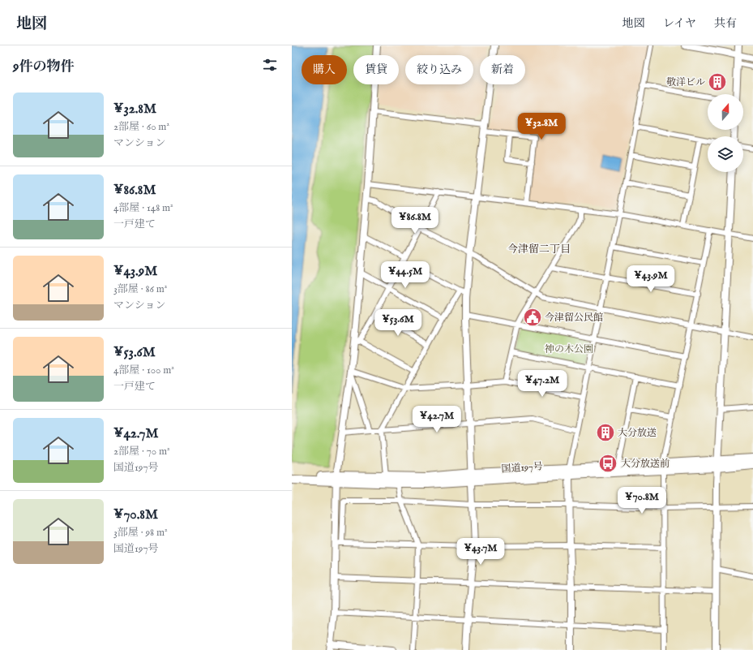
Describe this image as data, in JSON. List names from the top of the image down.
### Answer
{
  "streets": {
    "highway": ["国道197号"]
  },
  "districts": ["今津留二丁目"],
  "parks": ["神の木公園"],
  "places": {
    "building": ["敬洋ビル", "大分放送"],
    "public building": ["今津留公民館"],
    "bus stop": ["大分放送前"]
  },
  "north": "top",
  "page": {
    "header": "地図",
    "nav": ["地図", "レイヤ", "共有"],
    "heading": "9件の物件",
    "chip": [
      "購入",
      "賃貸",
      "絞り込み",
      "新着"
    ],
    "list": [
      {
        "name": "¥32.8M",
        "note": "2部屋 · 60 m² · マンション"
      },
      {
        "name": "¥86.8M",
        "note": "4部屋 · 148 m² · 一戸建て"
      },
      {
        "name": "¥43.9M",
        "note": "3部屋 · 86 m² · マンション"
      },
      {
        "name": "¥53.6M",
        "note": "4部屋 · 100 m² · 一戸建て"
      },
      {
        "name": "¥42.7M",
        "note": "2部屋 · 70 m² · 国道197号"
      },
      {
        "name": "¥70.8M",
        "note": "3部屋 · 98 m² · 国道197号"
      }
    ],
    "price": [
      "¥32.8M",
      "¥86.8M",
      "¥44.5M",
      "¥43.9M",
      "¥53.6M",
      "¥47.2M",
      "¥42.7M",
      "¥70.8M",
      "¥43.7M"
    ]
  }
}
